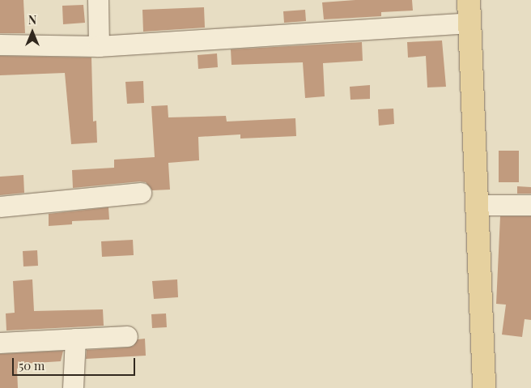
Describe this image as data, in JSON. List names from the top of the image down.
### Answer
{
  "scale_bar": "50 m",
  "north": "top"
}
